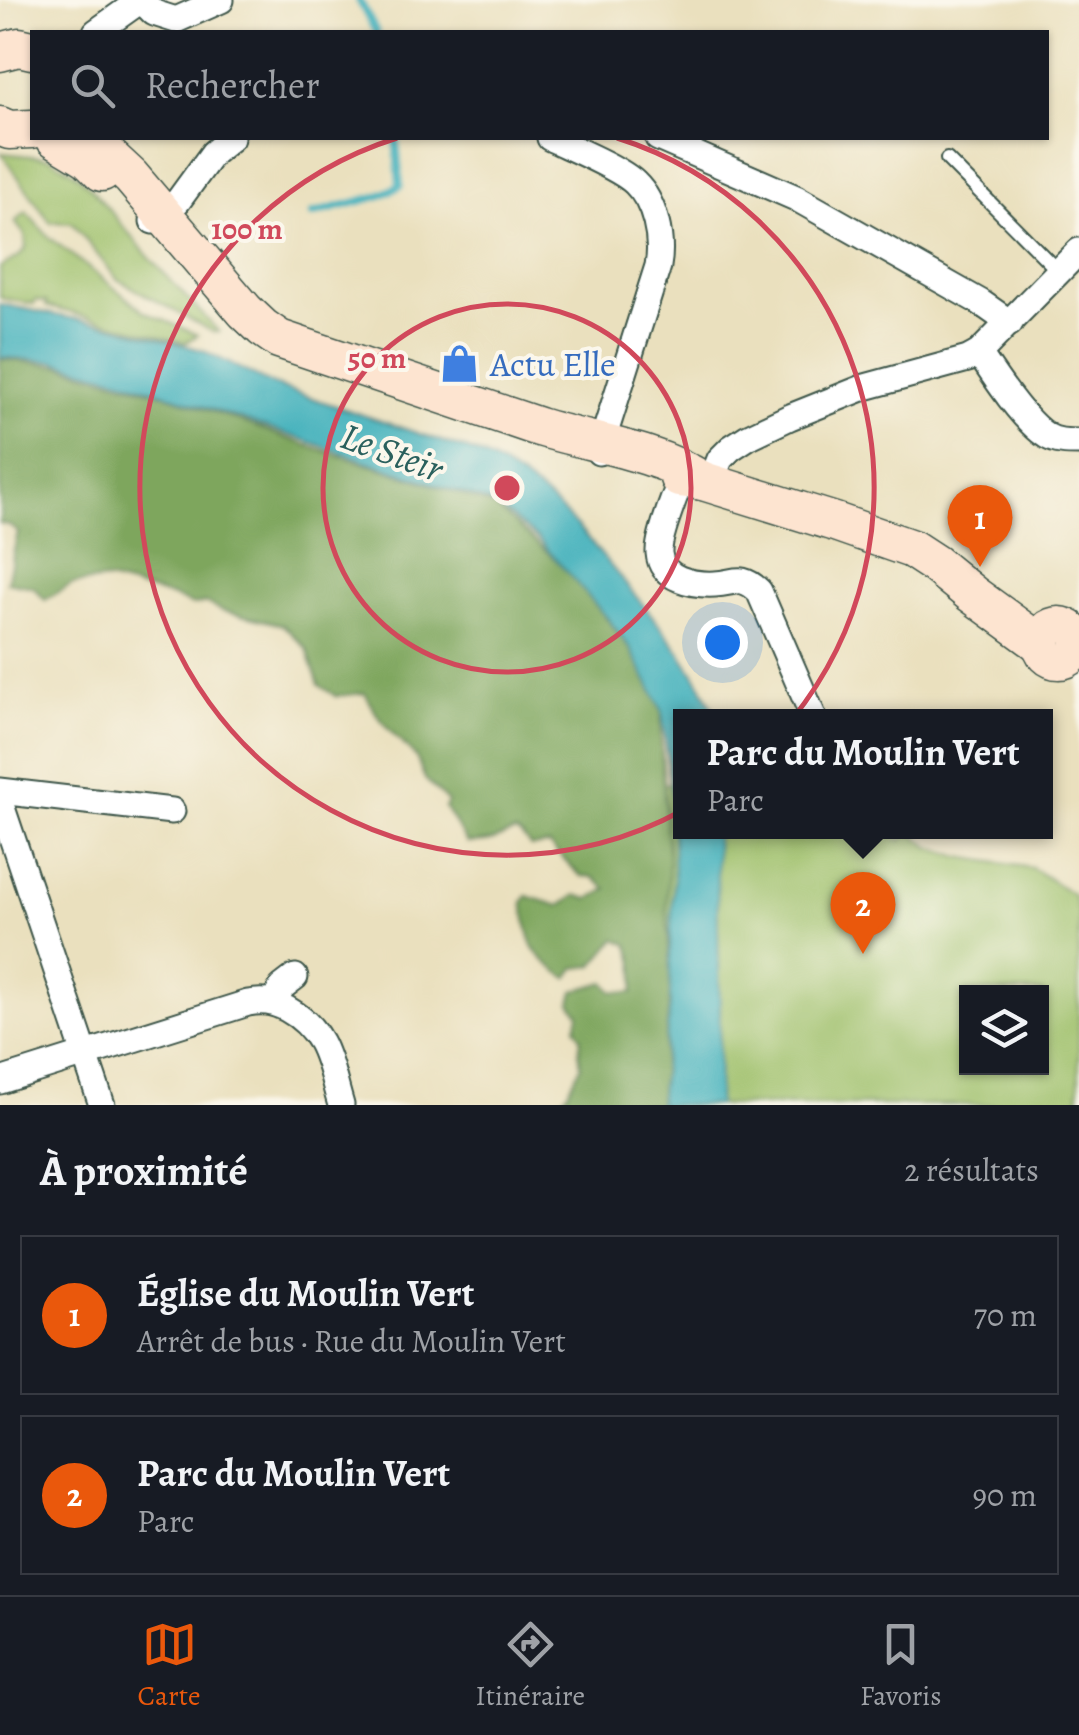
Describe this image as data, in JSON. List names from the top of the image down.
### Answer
{
  "water": ["Le Steir"],
  "places": {
    "shop": ["Actu Elle"]
  },
  "page": {
    "search": "Rechercher",
    "pins": ["1", "2"],
    "popup": ["Parc du Moulin Vert", "Parc"],
    "heading": ["À proximité", "2 résultats"],
    "list": [
      {
        "mark": "1",
        "name": "Église du Moulin Vert",
        "note": "Arrêt de bus · Rue du Moulin Vert",
        "value": "70 m"
      },
      {
        "mark": "2",
        "name": "Parc du Moulin Vert",
        "note": "Parc",
        "value": "90 m"
      }
    ],
    "nav": ["Carte", "Itinéraire", "Favoris"]
  },
  "rings": ["100 m", "50 m"]
}
